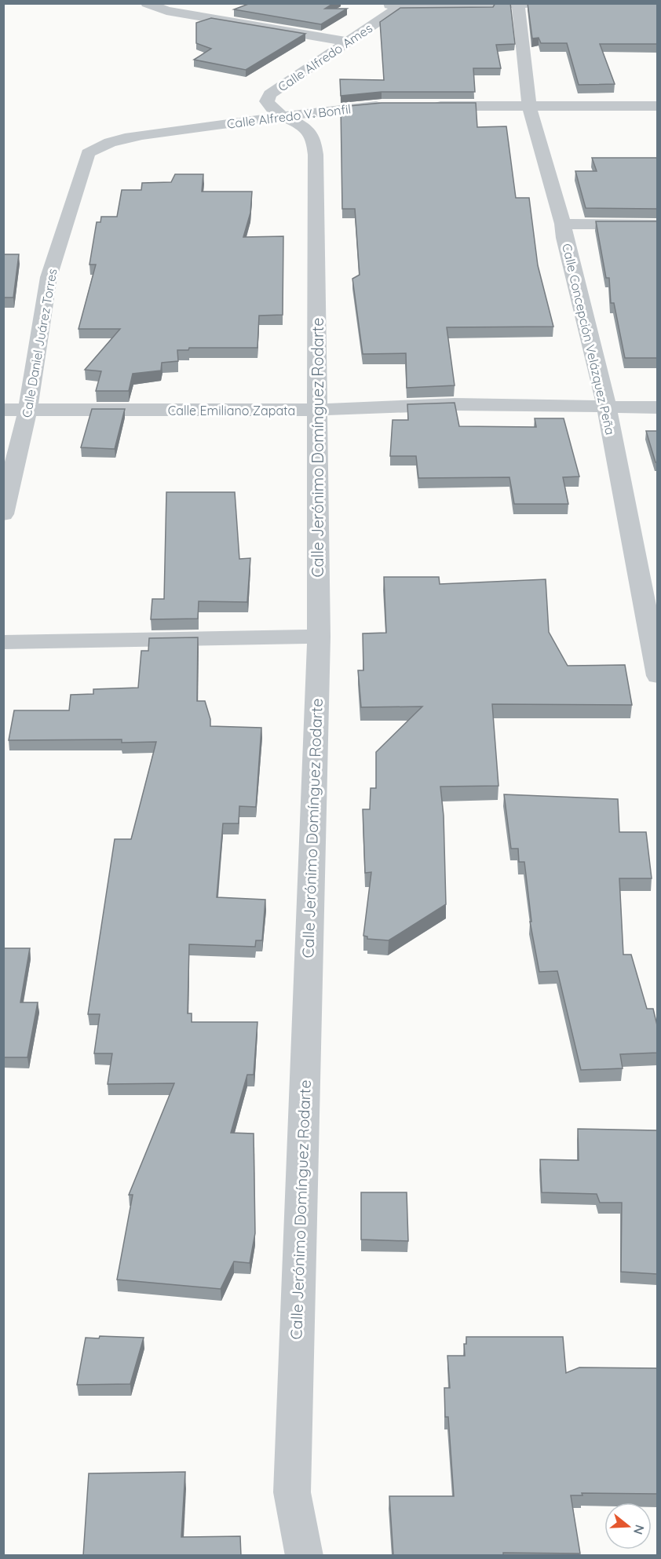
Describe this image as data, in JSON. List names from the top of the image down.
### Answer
{
  "streets": {
    "street": [
      "Calle Alfredo Ames",
      "Calle Alfredo V. Bonfil",
      "Calle Concepción Velázquez Peña",
      "Calle Daniel Juárez Torres",
      "Calle Emiliano Zapata",
      "Calle Jerónimo Domínguez Rodarte"
    ]
  },
  "crossings": [
    ["Calle Alfredo Ames", "Calle Alfredo V. Bonfil"],
    ["Calle Alfredo Ames", "Calle Jerónimo Domínguez Rodarte"],
    ["Calle Alfredo V. Bonfil", "Calle Daniel Juárez Torres"],
    ["Calle Alfredo V. Bonfil", "Calle Jerónimo Domínguez Rodarte"],
    ["Calle Concepción Velázquez Peña", "Calle Emiliano Zapata"],
    ["Calle Daniel Juárez Torres", "Calle Emiliano Zapata"],
    ["Calle Emiliano Zapata", "Calle Jerónimo Domínguez Rodarte"]
  ],
  "north": "right"
}
